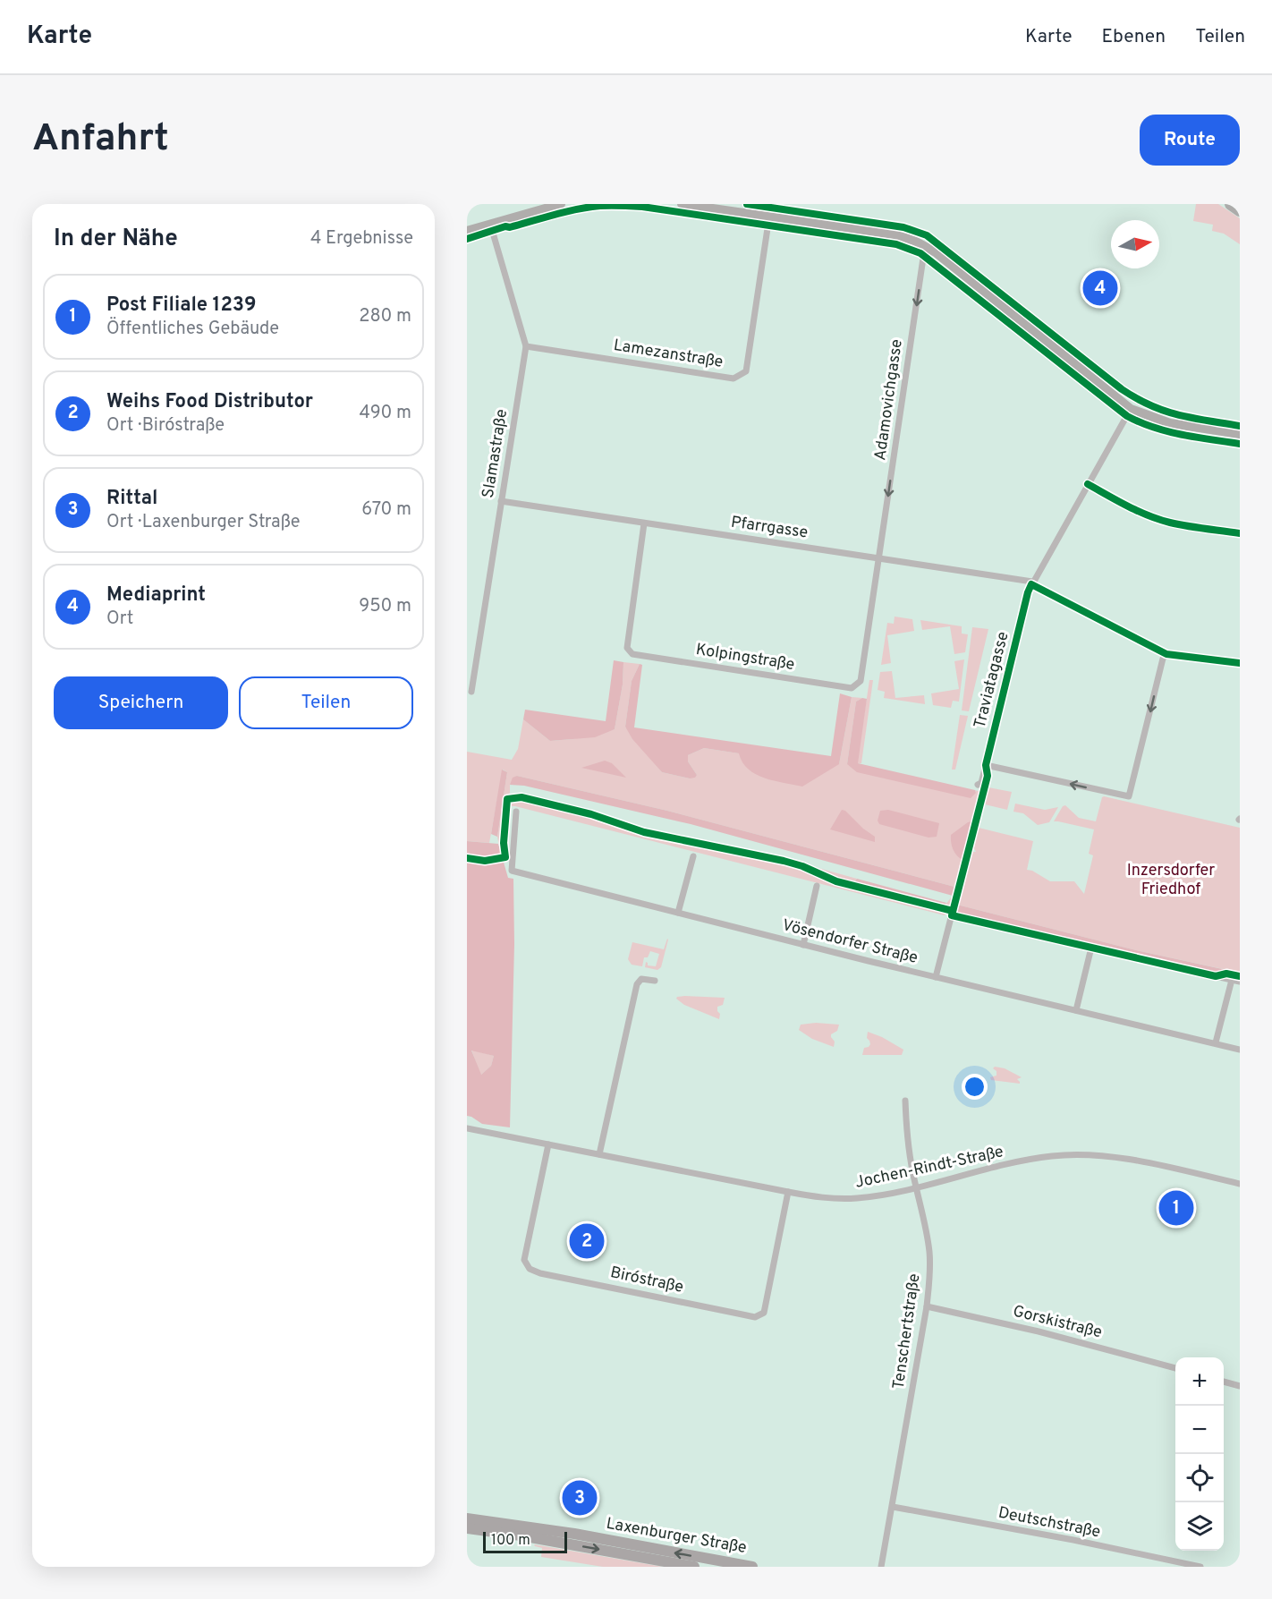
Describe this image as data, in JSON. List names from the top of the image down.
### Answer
{
  "streets": {
    "main road": ["Laxenburger Straße"],
    "street": [
      "Lamezanstraße",
      "Adamovichgasse",
      "Slamastraße",
      "Pfarrgasse",
      "Kolpingstraße",
      "Traviatagasse",
      "Vösendorfer Straße",
      "Jochen-Rindt-Straße",
      "Biróstraße",
      "Gorskistraße",
      "Tenschertstraße",
      "Deutschstraße"
    ]
  },
  "crossings": [
    ["Lamezanstraße", "Slamastraße"],
    ["Adamovichgasse", "Pfarrgasse"],
    ["Adamovichgasse", "Kolpingstraße"],
    ["Slamastraße", "Pfarrgasse"],
    ["Pfarrgasse", "Kolpingstraße"],
    ["Pfarrgasse", "Traviatagasse"],
    ["Jochen-Rindt-Straße", "Biróstraße"],
    ["Jochen-Rindt-Straße", "Tenschertstraße"],
    ["Gorskistraße", "Tenschertstraße"],
    ["Tenschertstraße", "Deutschstraße"]
  ],
  "one_way": ["Adamovichgasse"],
  "parks": ["Inzersdorfer Friedhof"],
  "scale_bar": "100 m",
  "north": "right",
  "page": {
    "header": "Karte",
    "nav": ["Karte", "Ebenen", "Teilen"],
    "buttons": [
      "Route",
      ["Speichern", "Teilen"]
    ],
    "title": "Anfahrt",
    "heading": ["In der Nähe", "4 Ergebnisse"],
    "pins": [
      "4",
      "1",
      "2",
      "3"
    ],
    "list": [
      {
        "mark": "1",
        "name": "Post Filiale 1239",
        "note": "Öffentliches Gebäude",
        "value": "280 m"
      },
      {
        "mark": "2",
        "name": "Weihs Food Distributor",
        "note": "Ort · Biróstraße",
        "value": "490 m"
      },
      {
        "mark": "3",
        "name": "Rittal",
        "note": "Ort · Laxenburger Straße",
        "value": "670 m"
      },
      {
        "mark": "4",
        "name": "Mediaprint",
        "note": "Ort",
        "value": "950 m"
      }
    ],
    "map_buttons": ["+", "−"],
    "scale": "100 m"
  }
}
